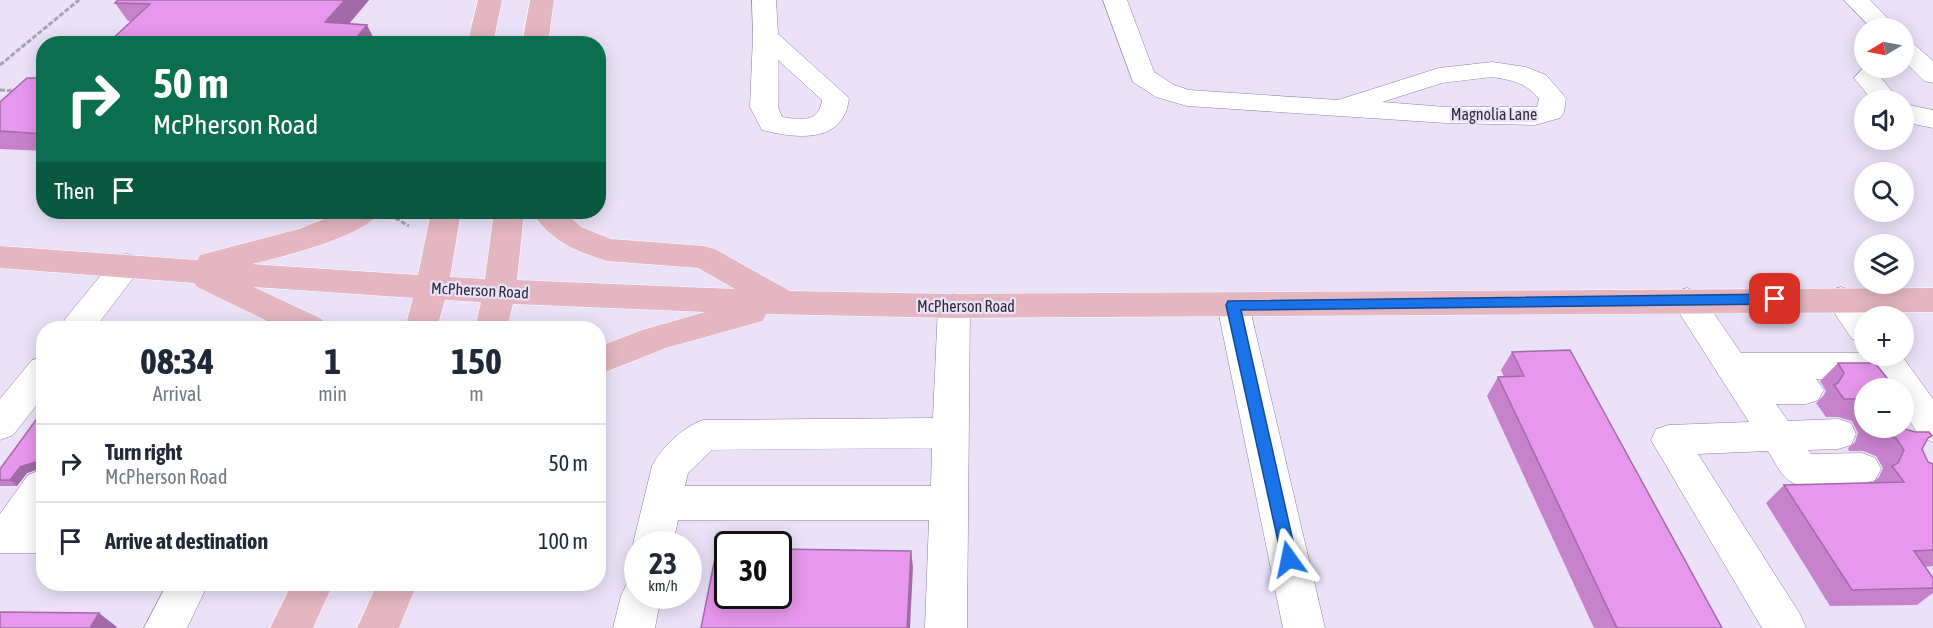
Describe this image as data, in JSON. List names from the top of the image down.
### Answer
{
  "streets": {
    "main road": ["McPherson Road"],
    "street": ["Magnolia Lane"]
  },
  "north": "left",
  "page": {
    "map_buttons": ["+", "−"],
    "turn": ["50 m", "McPherson Road"],
    "then": "Then",
    "eta": [
      "08:34",
      "Arrival",
      "1",
      "min",
      "150",
      "m"
    ],
    "list": [
      {
        "name": "Turn right",
        "note": "McPherson Road",
        "value": "50 m"
      },
      {
        "name": "Arrive at destination",
        "value": "100 m"
      }
    ],
    "speed": "23 km/h",
    "limit": "30"
  }
}
